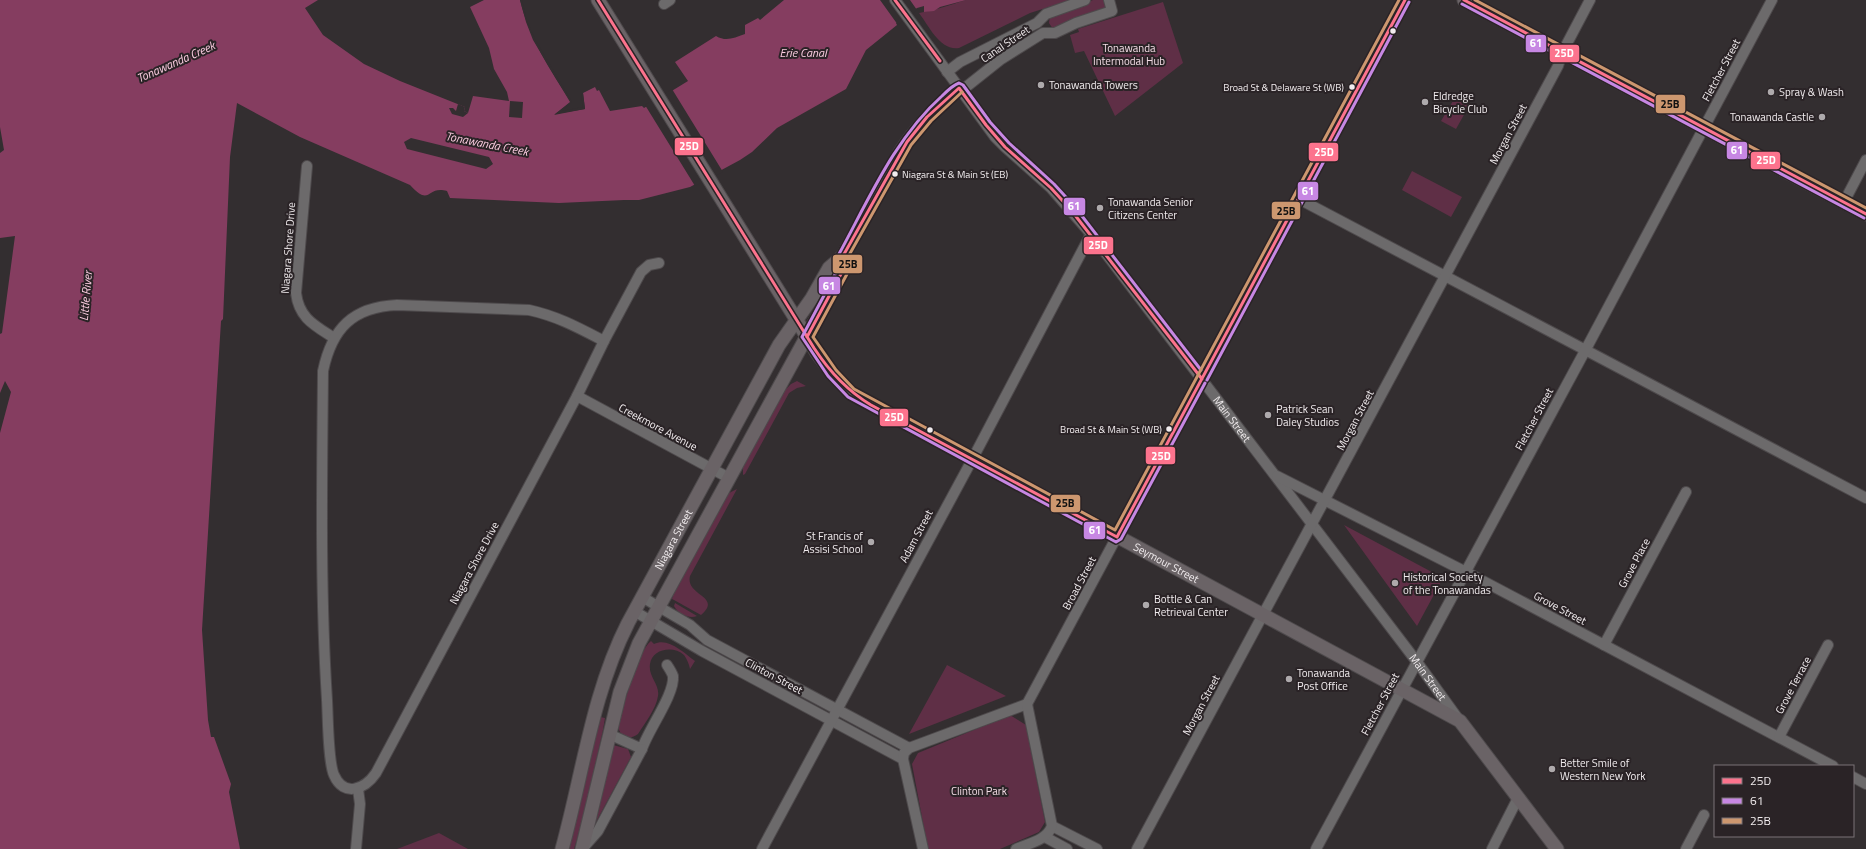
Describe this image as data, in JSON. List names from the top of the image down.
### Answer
{
  "streets": {
    "main road": ["Main Street", "Niagara Street", "Seymour Street"],
    "street": [
      "Canal Street",
      "Fletcher Street",
      "Morgan Street",
      "Niagara Shore Drive",
      "Creekmore Avenue",
      "Adam Street",
      "Grove Place",
      "Broad Street",
      "Grove Street",
      "Clinton Street",
      "Grove Terrace"
    ]
  },
  "crossings": [
    ["Canal Street", "Main Street"],
    ["Canal Street", "Niagara Street"],
    ["Fletcher Street", "Main Street"],
    ["Fletcher Street", "Seymour Street"],
    ["Fletcher Street", "Grove Street"],
    ["Morgan Street", "Main Street"],
    ["Morgan Street", "Seymour Street"],
    ["Morgan Street", "Grove Street"],
    ["Niagara Shore Drive", "Creekmore Avenue"],
    ["Main Street", "Adam Street"],
    ["Main Street", "Niagara Street"],
    ["Main Street", "Seymour Street"],
    ["Main Street", "Broad Street"],
    ["Main Street", "Grove Street"],
    ["Creekmore Avenue", "Niagara Street"],
    ["Adam Street", "Seymour Street"],
    ["Adam Street", "Clinton Street"],
    ["Niagara Street", "Seymour Street"],
    ["Niagara Street", "Clinton Street"],
    ["Seymour Street", "Broad Street"],
    ["Grove Place", "Grove Street"],
    ["Grove Street", "Grove Terrace"]
  ],
  "water": ["Erie Canal", "Tonawanda Creek", "Little River"],
  "parks": ["Tonawanda Intermodal Hub", "Clinton Park"],
  "places": [
    "Tonawanda Towers",
    "Broad St & Delaware St (WB)",
    "Spray & Wash",
    "Eldredge Bicycle Club",
    "Tonawanda Castle",
    "Niagara St & Main St (EB)",
    "Tonawanda Senior Citizens Center",
    "Patrick Sean Daley Studios",
    "Broad St & Main St (WB)",
    "St Francis of Assisi School",
    "Historical Society of the Tonawandas",
    "Bottle & Can Retrieval Center",
    "Tonawanda Post Office",
    "Better Smile of Western New York"
  ],
  "lines": ["transit line 25D", "transit line 25B", "transit line 61"],
  "legend": ["25D", "61", "25B"]
}
